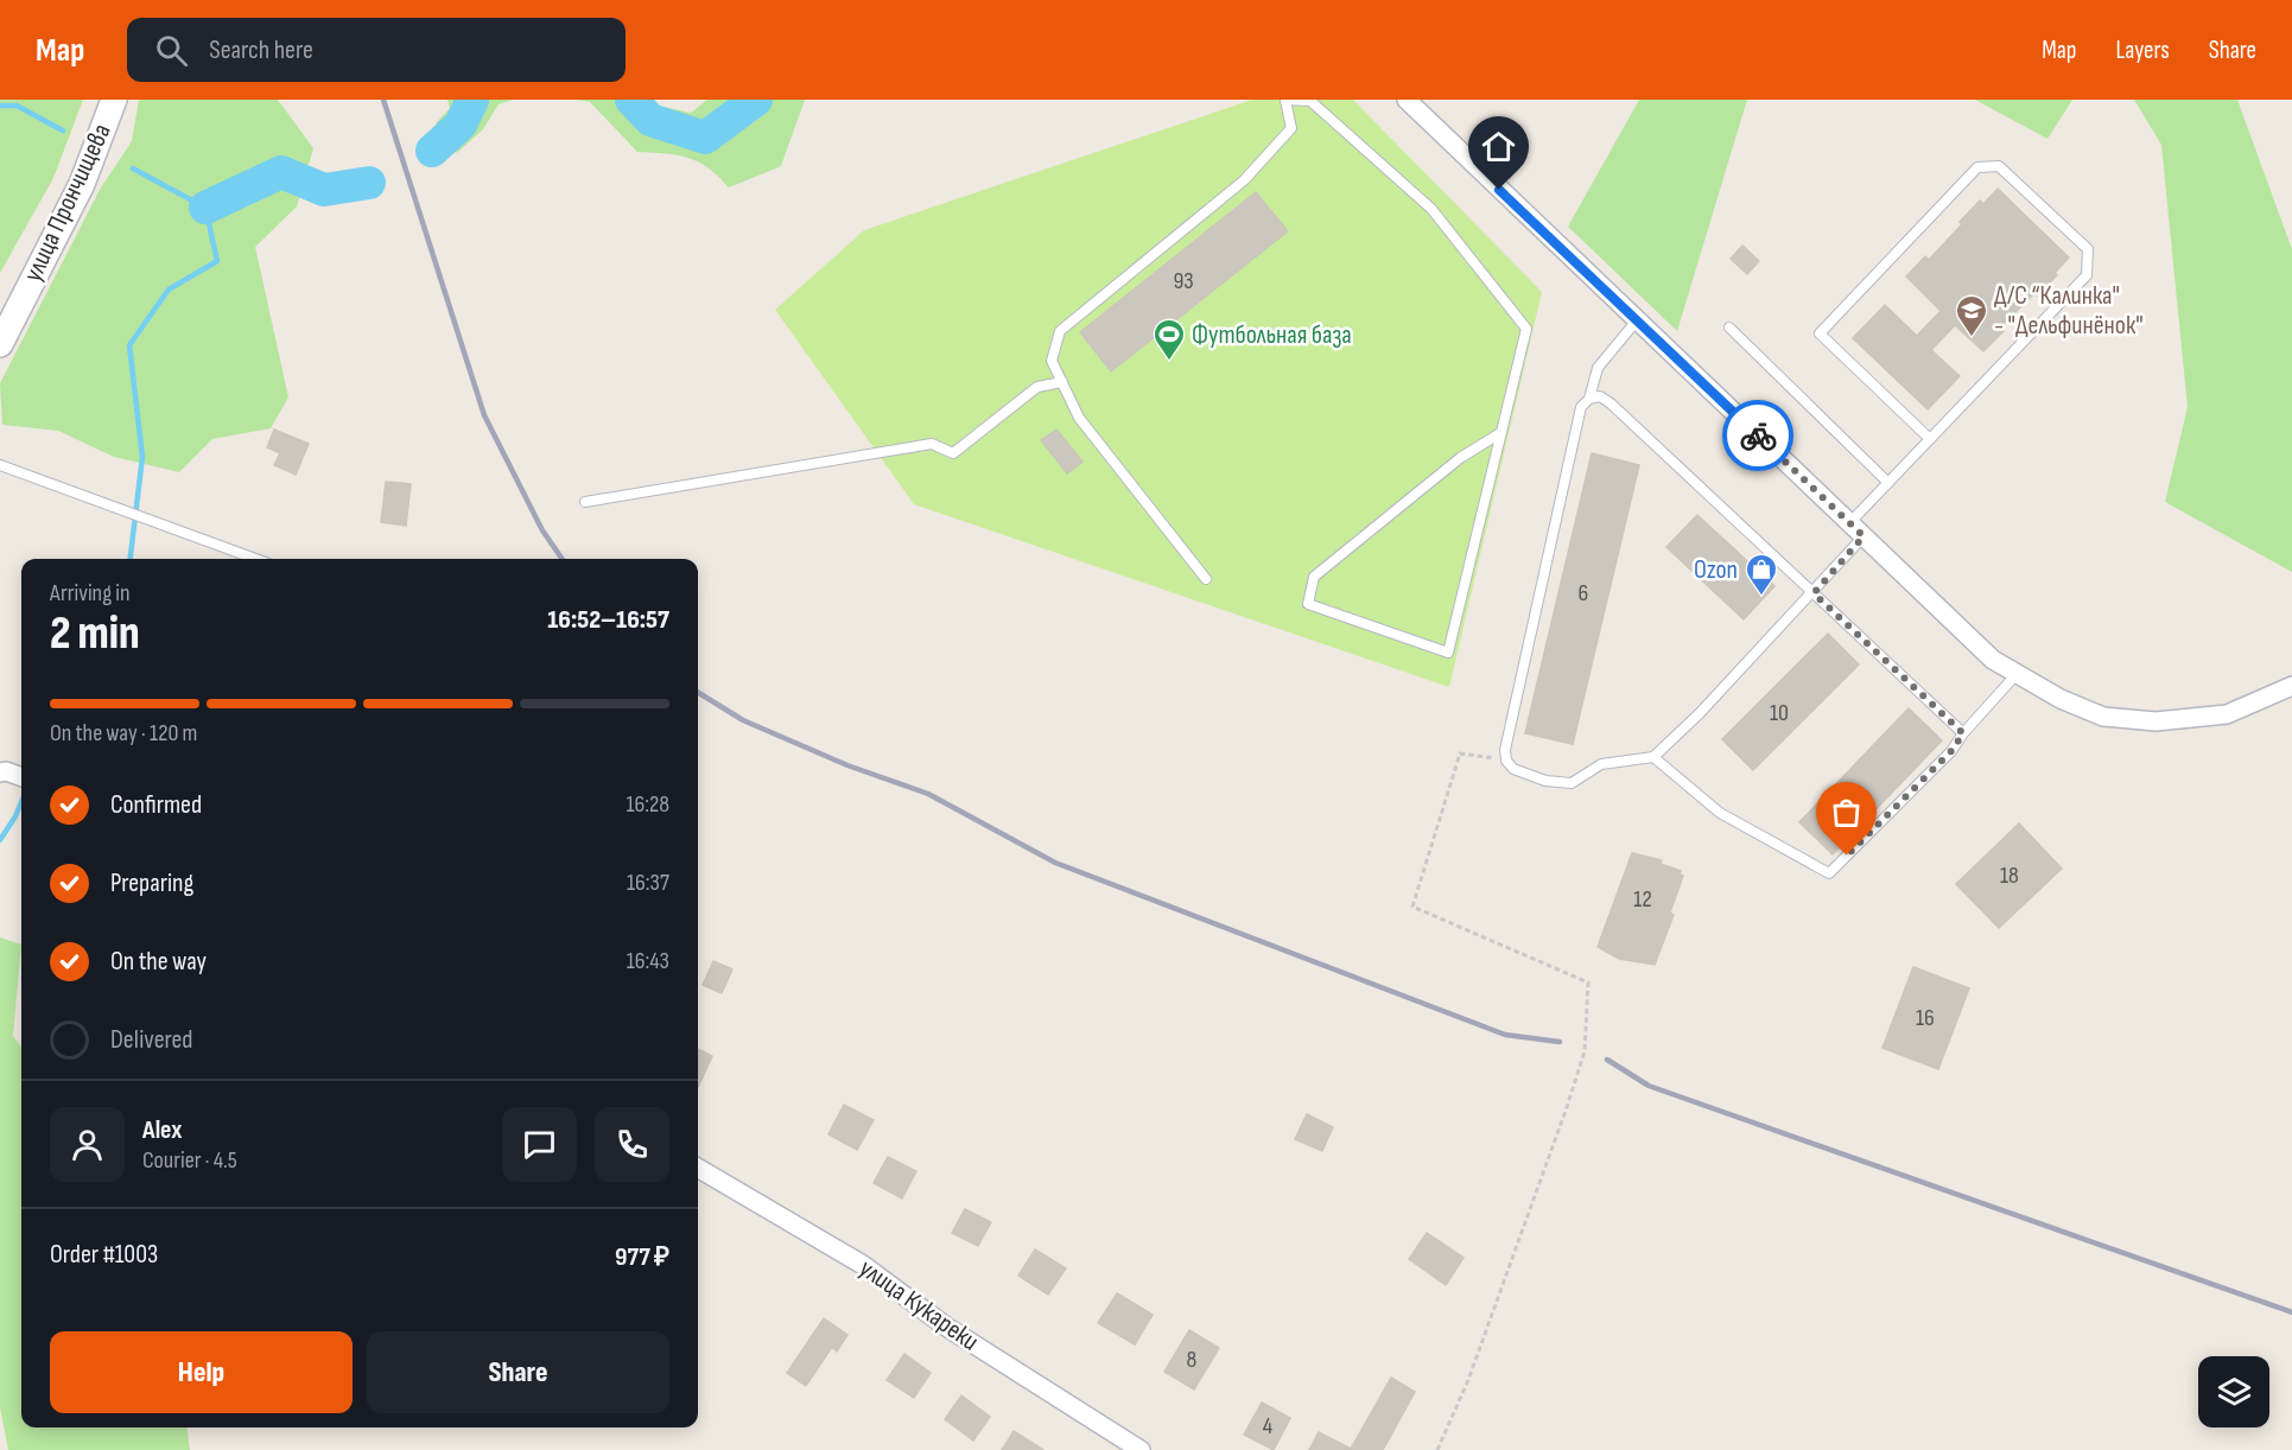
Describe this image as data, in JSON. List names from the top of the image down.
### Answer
{
  "streets": {
    "street": ["улица Прончищева", "улица Кукареки"]
  },
  "places": {
    "school or university": ["Д/С “Калинка\" - \"Дельфинёнок\""],
    "sports": ["Футбольная база"],
    "shop": ["Ozon"]
  },
  "house_numbers": [
    "93",
    "6",
    "10",
    "18",
    "12",
    "16",
    "8",
    "4"
  ],
  "page": {
    "header": "Map",
    "search": "Search here",
    "nav": ["Map", "Layers", "Share"],
    "heading": ["2 min", "Arriving in", "16:52–16:57"],
    "panel": [
      "Alex",
      "Courier · 4.5",
      "Order #1003",
      "977 ₽"
    ],
    "bar": "On the way · 120 m",
    "list": [
      ["Confirmed", "16:28"],
      ["Preparing", "16:37"],
      ["On the way", "16:43"],
      "Delivered"
    ],
    "buttons": ["Help", "Share"]
  }
}
